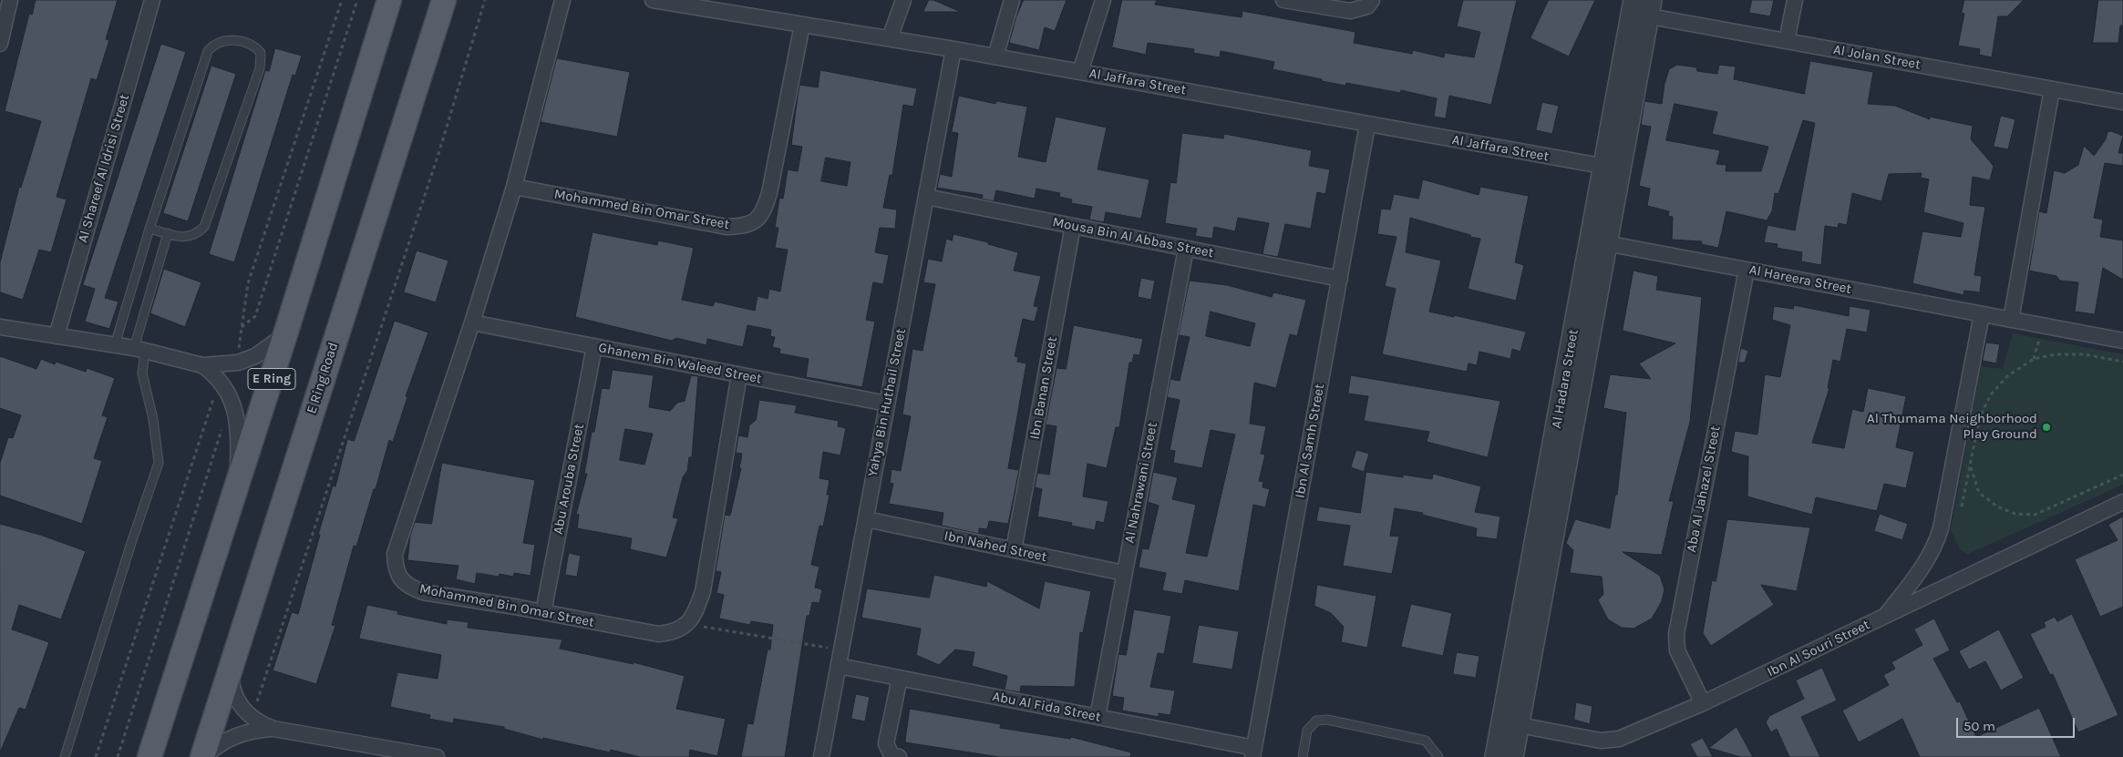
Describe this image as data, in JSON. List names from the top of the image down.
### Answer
{
  "streets": {
    "main road": ["E Ring Road", "E Ring"],
    "street": [
      "Al Jolan Street",
      "Al Jaffara Street",
      "Al Shareef Al Idrisi Street",
      "Mohammed Bin Omar Street",
      "Mousa Bin Al Abbas Street",
      "Al Hareera Street",
      "Ghanem Bin Waleed Street",
      "Al Hadara Street",
      "Ibn Banan Street",
      "Yahya Bin Huthail Street",
      "Ibn Al Samh Street",
      "Abu Arouba Street",
      "Al Nahrawani Street",
      "Aba Al Jahazel Street",
      "Ibn Nahed Street",
      "Ibn Al Souri Street",
      "Abu Al Fida Street"
    ]
  },
  "crossings": [
    ["Al Jolan Street", "Al Hadara Street"],
    ["Al Jaffara Street", "Mohammed Bin Omar Street"],
    ["Al Jaffara Street", "Al Hadara Street"],
    ["Al Jaffara Street", "Yahya Bin Huthail Street"],
    ["Al Jaffara Street", "Ibn Al Samh Street"],
    ["Mohammed Bin Omar Street", "Ghanem Bin Waleed Street"],
    ["Mohammed Bin Omar Street", "Abu Arouba Street"],
    ["Mousa Bin Al Abbas Street", "Ibn Banan Street"],
    ["Mousa Bin Al Abbas Street", "Yahya Bin Huthail Street"],
    ["Mousa Bin Al Abbas Street", "Ibn Al Samh Street"],
    ["Mousa Bin Al Abbas Street", "Al Nahrawani Street"],
    ["Al Hareera Street", "Al Hadara Street"],
    ["Al Hareera Street", "Aba Al Jahazel Street"],
    ["Ghanem Bin Waleed Street", "Yahya Bin Huthail Street"],
    ["Ghanem Bin Waleed Street", "Abu Arouba Street"],
    ["Al Hadara Street", "Ibn Al Souri Street"],
    ["Ibn Banan Street", "Ibn Nahed Street"],
    ["Yahya Bin Huthail Street", "Ibn Nahed Street"],
    ["Yahya Bin Huthail Street", "Abu Al Fida Street"],
    ["Ibn Al Samh Street", "Abu Al Fida Street"],
    ["Al Nahrawani Street", "Ibn Nahed Street"],
    ["Al Nahrawani Street", "Abu Al Fida Street"],
    ["Aba Al Jahazel Street", "Ibn Al Souri Street"]
  ],
  "places": ["Al Thumama Neighborhood Play Ground"],
  "scale_bar": "50 m"
}
